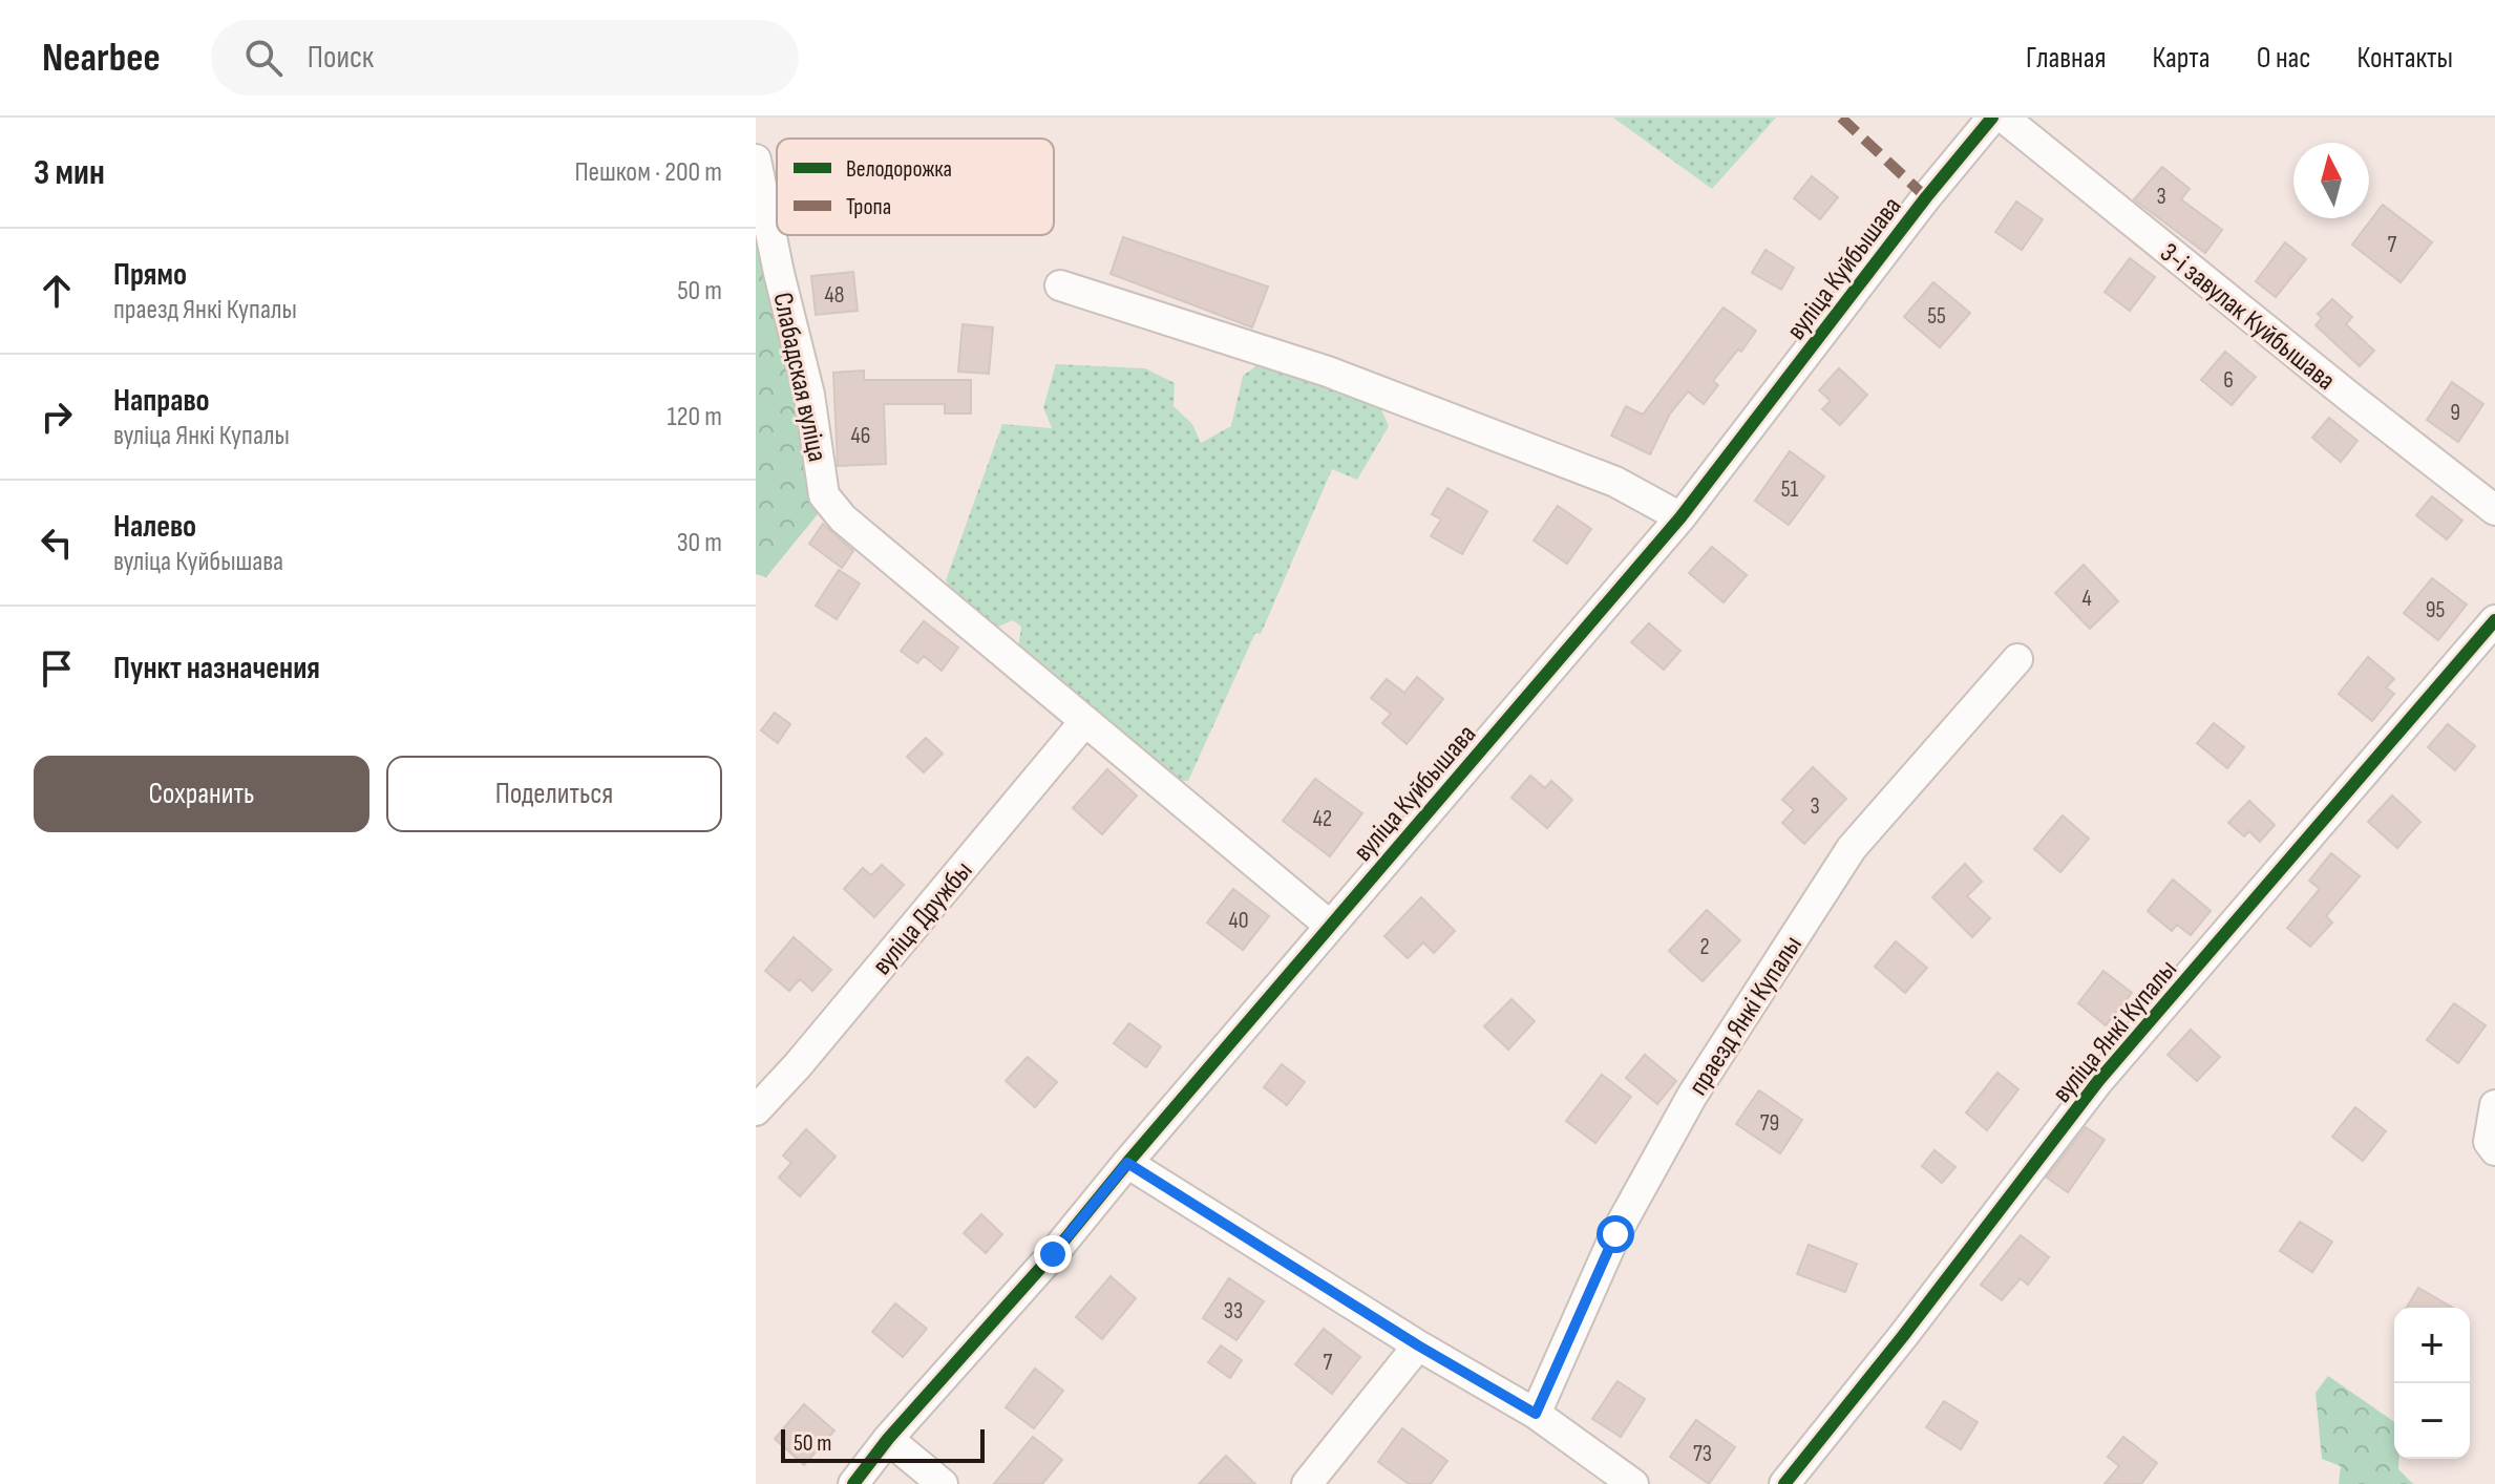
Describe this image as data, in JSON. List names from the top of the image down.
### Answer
{
  "streets": {
    "street": [
      "вуліца Куйбышава",
      "3-і завулак Куйбышава",
      "Слабадская вуліца",
      "вуліца Дружбы",
      "праезд Янкі Купалы",
      "вуліца Янкі Купалы"
    ]
  },
  "crossings": [
    ["Слабадская вуліца", "вуліца Дружбы"]
  ],
  "house_numbers": [
    "3",
    "7",
    "48",
    "55",
    "6",
    "9",
    "46",
    "51",
    "4",
    "95",
    "3",
    "42",
    "40",
    "2",
    "79",
    "33",
    "7",
    "73"
  ],
  "legend": ["Велодорожка", "Тропа"],
  "scale_bar": "50 m",
  "north": "top",
  "page": {
    "header": "Nearbee",
    "search": "Поиск",
    "nav": [
      "Главная",
      "Карта",
      "О нас",
      "Контакты"
    ],
    "heading": ["3 мин", "Пешком · 200 m"],
    "list": [
      ["Прямо", "праезд Янкі Купалы", "50 m"],
      ["Направо", "вуліца Янкі Купалы", "120 m"],
      ["Налево", "вуліца Куйбышава", "30 m"],
      "Пункт назначения"
    ],
    "buttons": ["Сохранить", "Поделиться"],
    "map_buttons": ["+", "−"],
    "scale": "50 m"
  }
}
